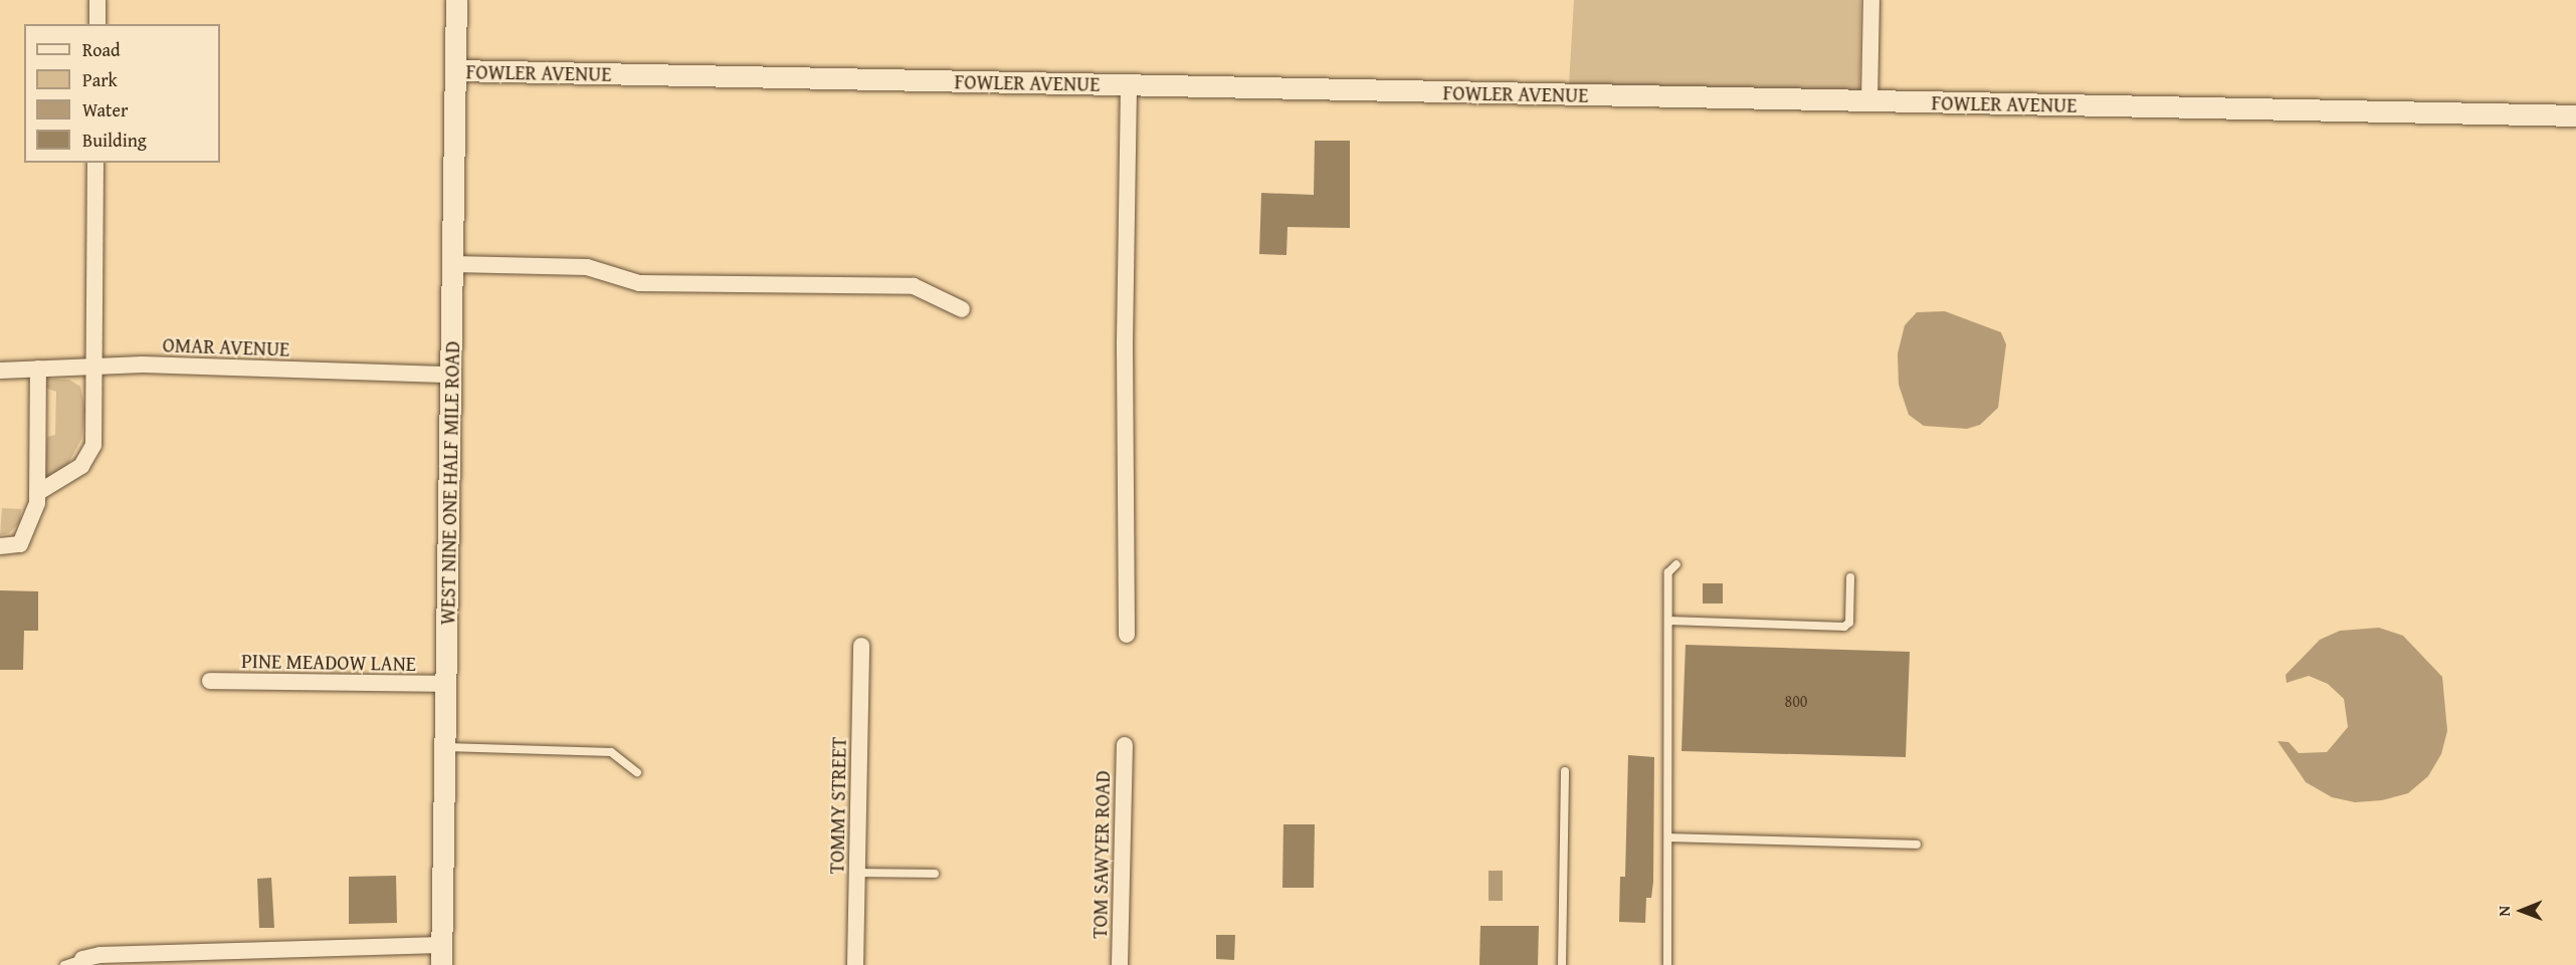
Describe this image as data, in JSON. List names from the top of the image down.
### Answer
{
  "streets": {
    "street": [
      "FOWLER AVENUE",
      "OMAR AVENUE",
      "WEST NINE ONE HALF MILE ROAD",
      "PINE MEADOW LANE",
      "TOMMY STREET",
      "TOM SAWYER ROAD"
    ]
  },
  "crossings": [
    ["FOWLER AVENUE", "WEST NINE ONE HALF MILE ROAD"],
    ["OMAR AVENUE", "WEST NINE ONE HALF MILE ROAD"],
    ["WEST NINE ONE HALF MILE ROAD", "PINE MEADOW LANE"]
  ],
  "house_numbers": ["800"],
  "legend": [
    "Road",
    "Park",
    "Water",
    "Building"
  ],
  "north": "left"
}
